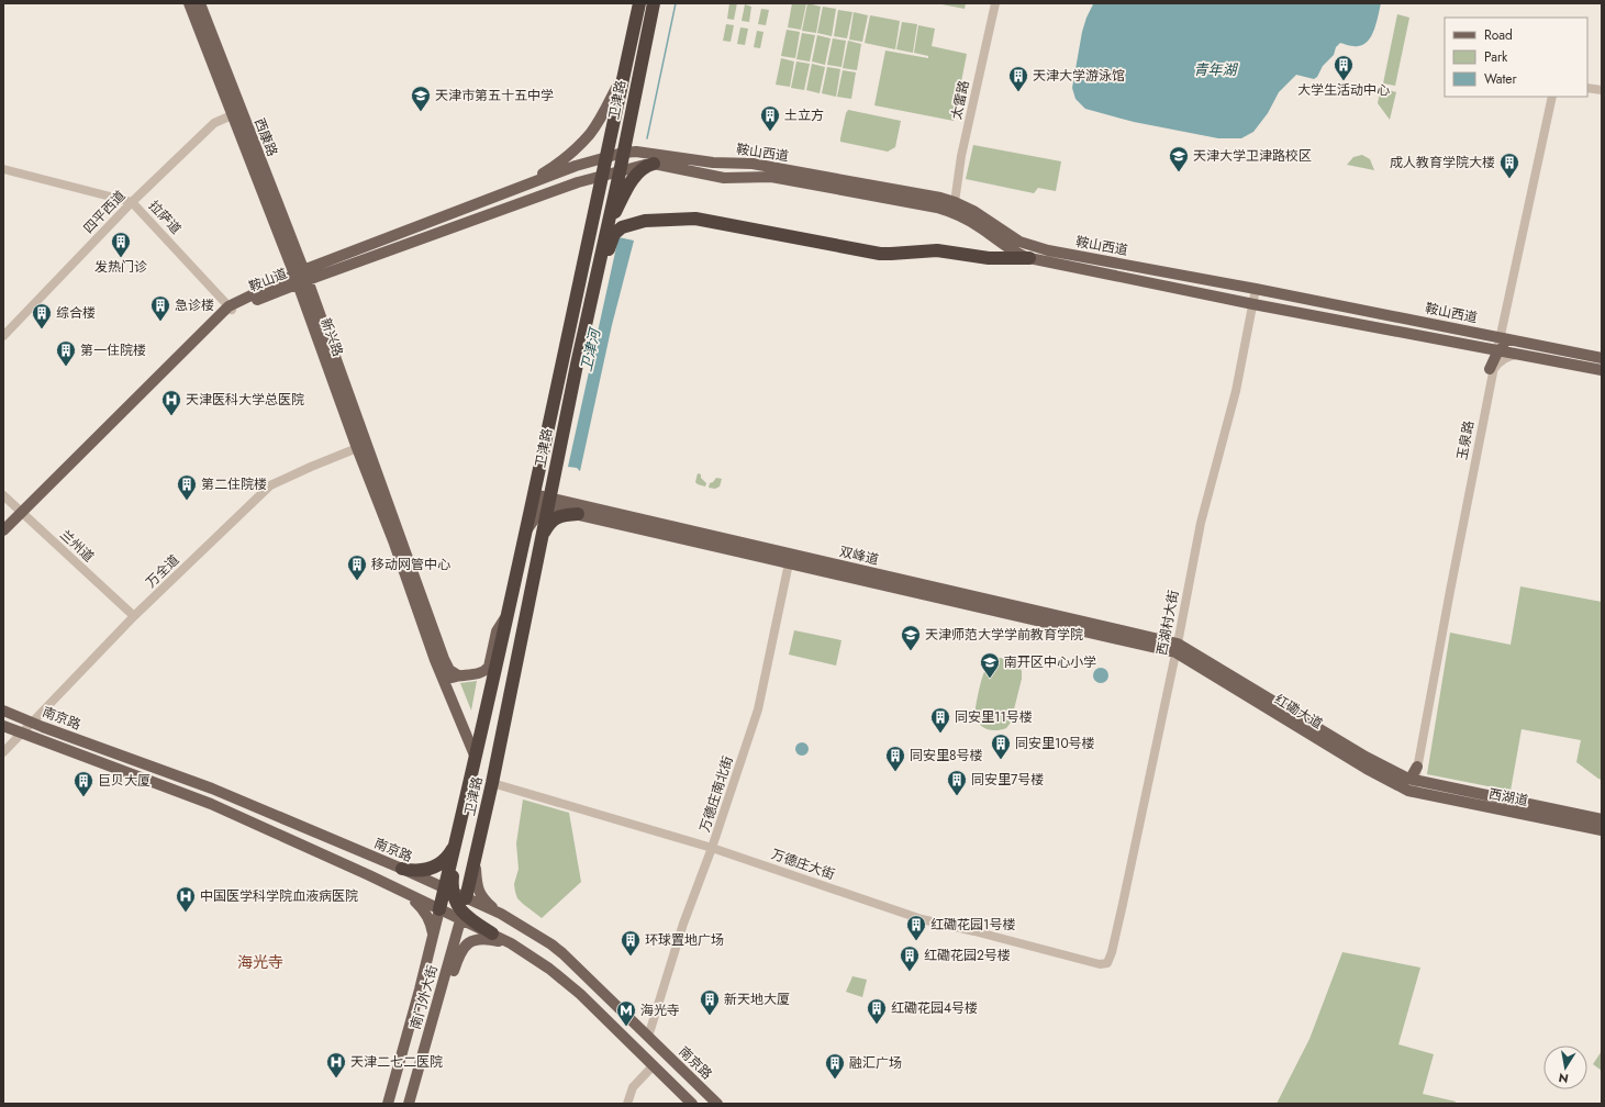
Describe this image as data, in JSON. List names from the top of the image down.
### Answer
{
  "streets": {
    "highway": ["卫津路"],
    "main road": [
      "西康路",
      "鞍山西道",
      "鞍山道",
      "新兴路",
      "双峰道",
      "红磡大道",
      "南京路",
      "西湖道",
      "南门外大街"
    ],
    "street": [
      "太雷路",
      "四平西道",
      "拉萨道",
      "玉泉路",
      "兰州道",
      "万全道",
      "西湖村大街",
      "万德庄南北街",
      "万德庄大街"
    ]
  },
  "crossings": [
    ["卫津路", "鞍山西道"],
    ["卫津路", "鞍山道"],
    ["卫津路", "新兴路"],
    ["卫津路", "双峰道"],
    ["卫津路", "南京路"],
    ["卫津路", "万德庄大街"],
    ["卫津路", "南门外大街"],
    ["太雷路", "鞍山西道"],
    ["西康路", "鞍山道"],
    ["西康路", "新兴路"],
    ["鞍山西道", "鞍山道"],
    ["鞍山西道", "西湖村大街"],
    ["四平西道", "拉萨道"],
    ["四平西道", "新兴路"],
    ["拉萨道", "鞍山道"],
    ["鞍山道", "新兴路"],
    ["鞍山道", "兰州道"],
    ["新兴路", "万全道"],
    ["玉泉路", "红磡大道"],
    ["玉泉路", "西湖道"],
    ["兰州道", "万全道"],
    ["双峰道", "西湖村大街"],
    ["双峰道", "红磡大道"],
    ["双峰道", "万德庄南北街"],
    ["万全道", "南京路"],
    ["西湖村大街", "红磡大道"],
    ["西湖村大街", "万德庄大街"],
    ["红磡大道", "西湖道"],
    ["南京路", "万德庄南北街"],
    ["南京路", "南门外大街"],
    ["万德庄南北街", "万德庄大街"]
  ],
  "districts": ["海光寺"],
  "water": ["青年湖", "卫津河"],
  "places": {
    "building": [
      "大学生活动中心",
      "天津大学游泳馆",
      "土立方",
      "成人教育学院大楼",
      "发热门诊",
      "急诊楼",
      "综合楼",
      "第一住院楼",
      "第二住院楼",
      "移动网管中心",
      "同安里11号楼",
      "同安里10号楼",
      "同安里8号楼",
      "同安里7号楼",
      "巨贝大厦",
      "红磡花园1号楼",
      "环球置地广场",
      "红磡花园2号楼",
      "新天地大厦",
      "红磡花园4号楼",
      "融汇广场"
    ],
    "school or university": [
      "天津市第五十五中学",
      "天津大学卫津路校区",
      "天津师范大学学前教育学院",
      "南开区中心小学"
    ],
    "hospital": ["天津医科大学总医院", "中国医学科学院血液病医院", "天津二七二医院"],
    "metro station": ["海光寺"]
  },
  "legend": ["Road", "Park", "Water"],
  "north": "bottom"
}
